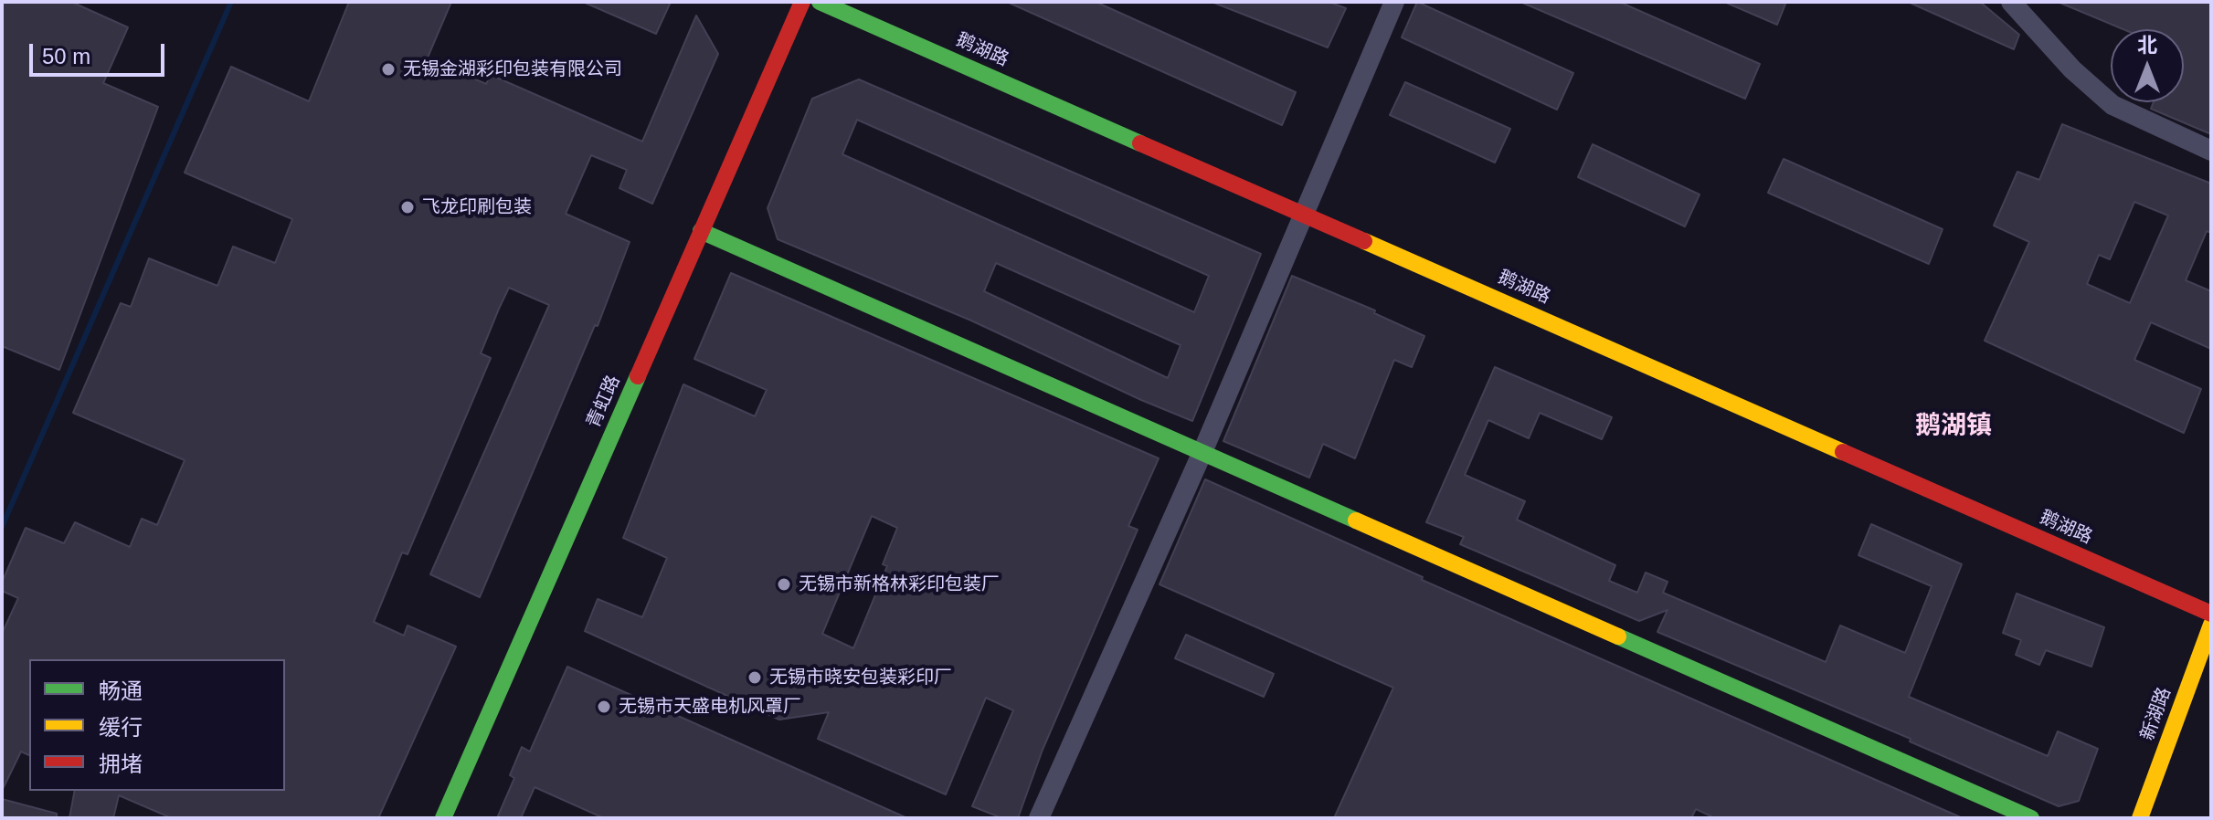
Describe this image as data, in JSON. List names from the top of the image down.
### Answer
{
  "streets": {
    "street": ["鹅湖路", "青虹路", "新湖路"]
  },
  "districts": ["鹅湖镇"],
  "places": [
    "无锡金湖彩印包装有限公司",
    "飞龙印刷包装",
    "无锡市新格林彩印包装厂",
    "无锡市晓安包装彩印厂",
    "无锡市天盛电机风罩厂"
  ],
  "legend": ["畅通", "缓行", "拥堵"],
  "scale_bar": "50 m",
  "north": "top"
}
